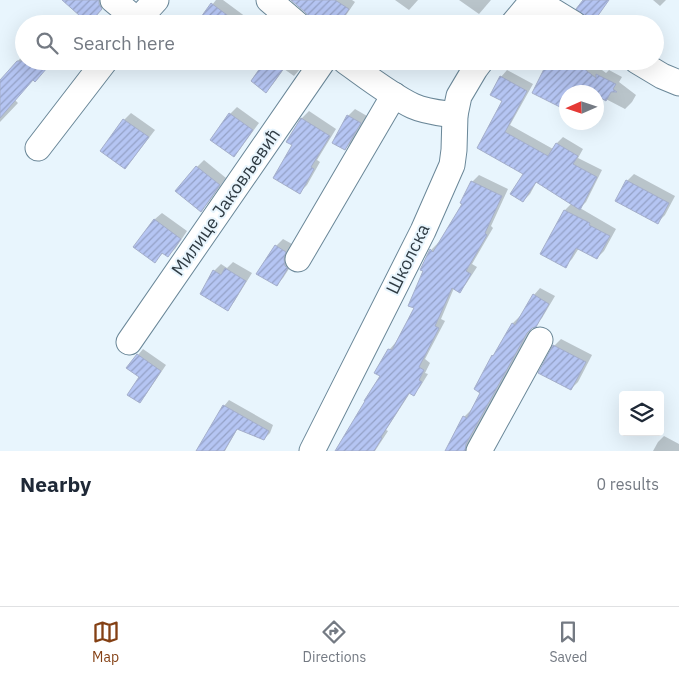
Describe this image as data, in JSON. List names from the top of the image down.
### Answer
{
  "streets": {
    "street": ["Милице Јаковљевић", "Школска"]
  },
  "north": "left",
  "page": {
    "search": "Search here",
    "heading": ["Nearby", "0 results"],
    "nav": ["Map", "Directions", "Saved"]
  }
}
